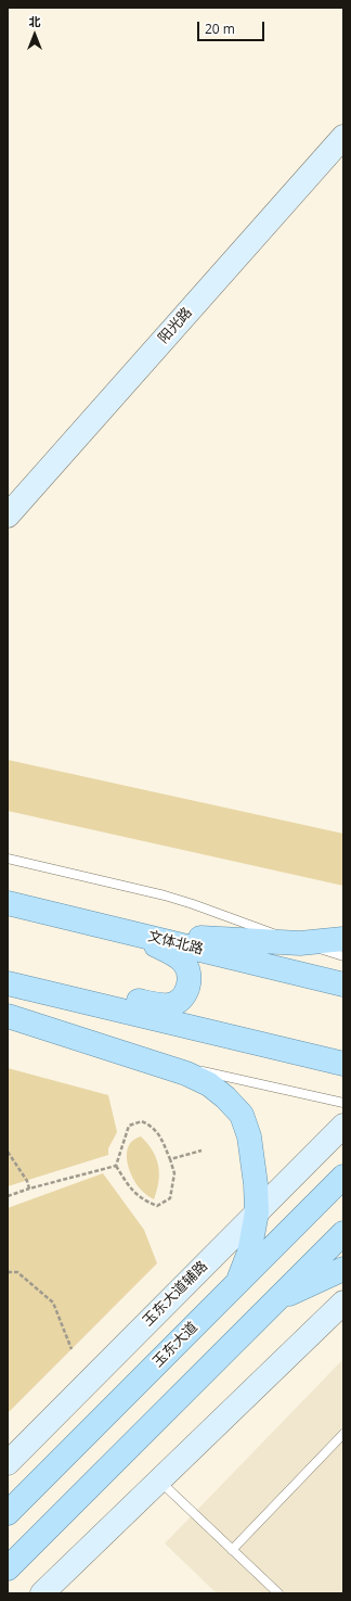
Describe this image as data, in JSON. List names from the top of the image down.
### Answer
{
  "streets": {
    "main road": ["文体北路", "玉东大道"],
    "street": ["阳光路", "玉东大道辅路"]
  },
  "scale_bar": "20 m",
  "north": "top"
}
